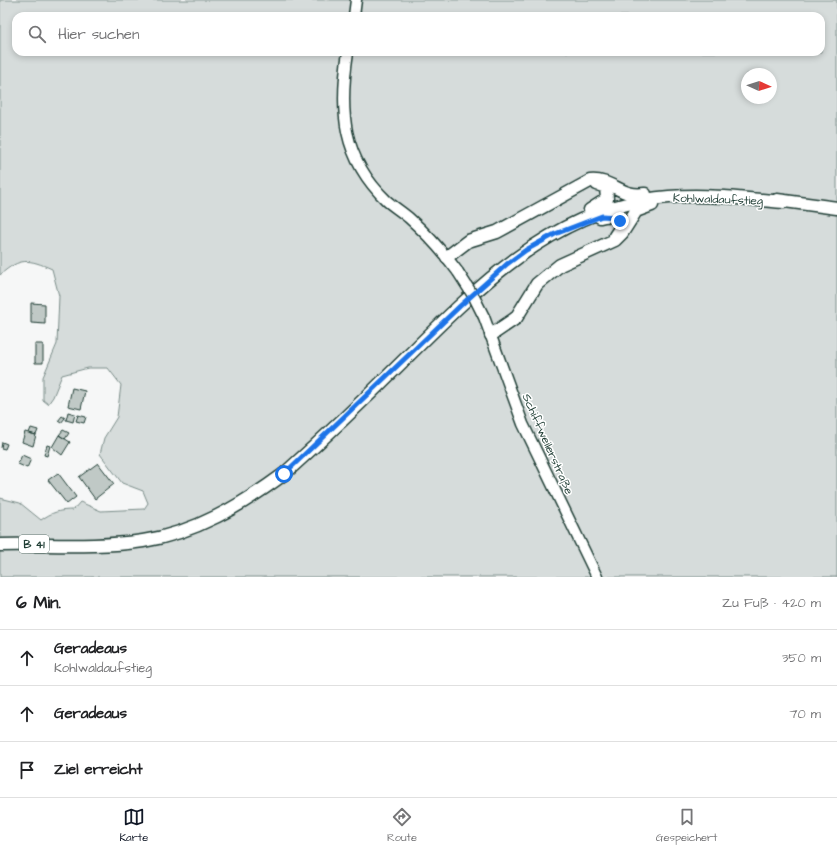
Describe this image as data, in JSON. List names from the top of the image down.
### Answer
{
  "streets": {
    "main road": ["Kohlwaldaufstieg", "B 41"],
    "street": ["Schiffweilerstraße"]
  },
  "crossings": [
    ["Kohlwaldaufstieg", "B 41"]
  ],
  "north": "right",
  "page": {
    "search": "Hier suchen",
    "heading": ["6 Min.", "Zu Fuß · 420 m"],
    "list": [
      ["Geradeaus", "Kohlwaldaufstieg", "350 m"],
      ["Geradeaus", "70 m"],
      "Ziel erreicht"
    ],
    "nav": ["Karte", "Route", "Gespeichert"]
  }
}
